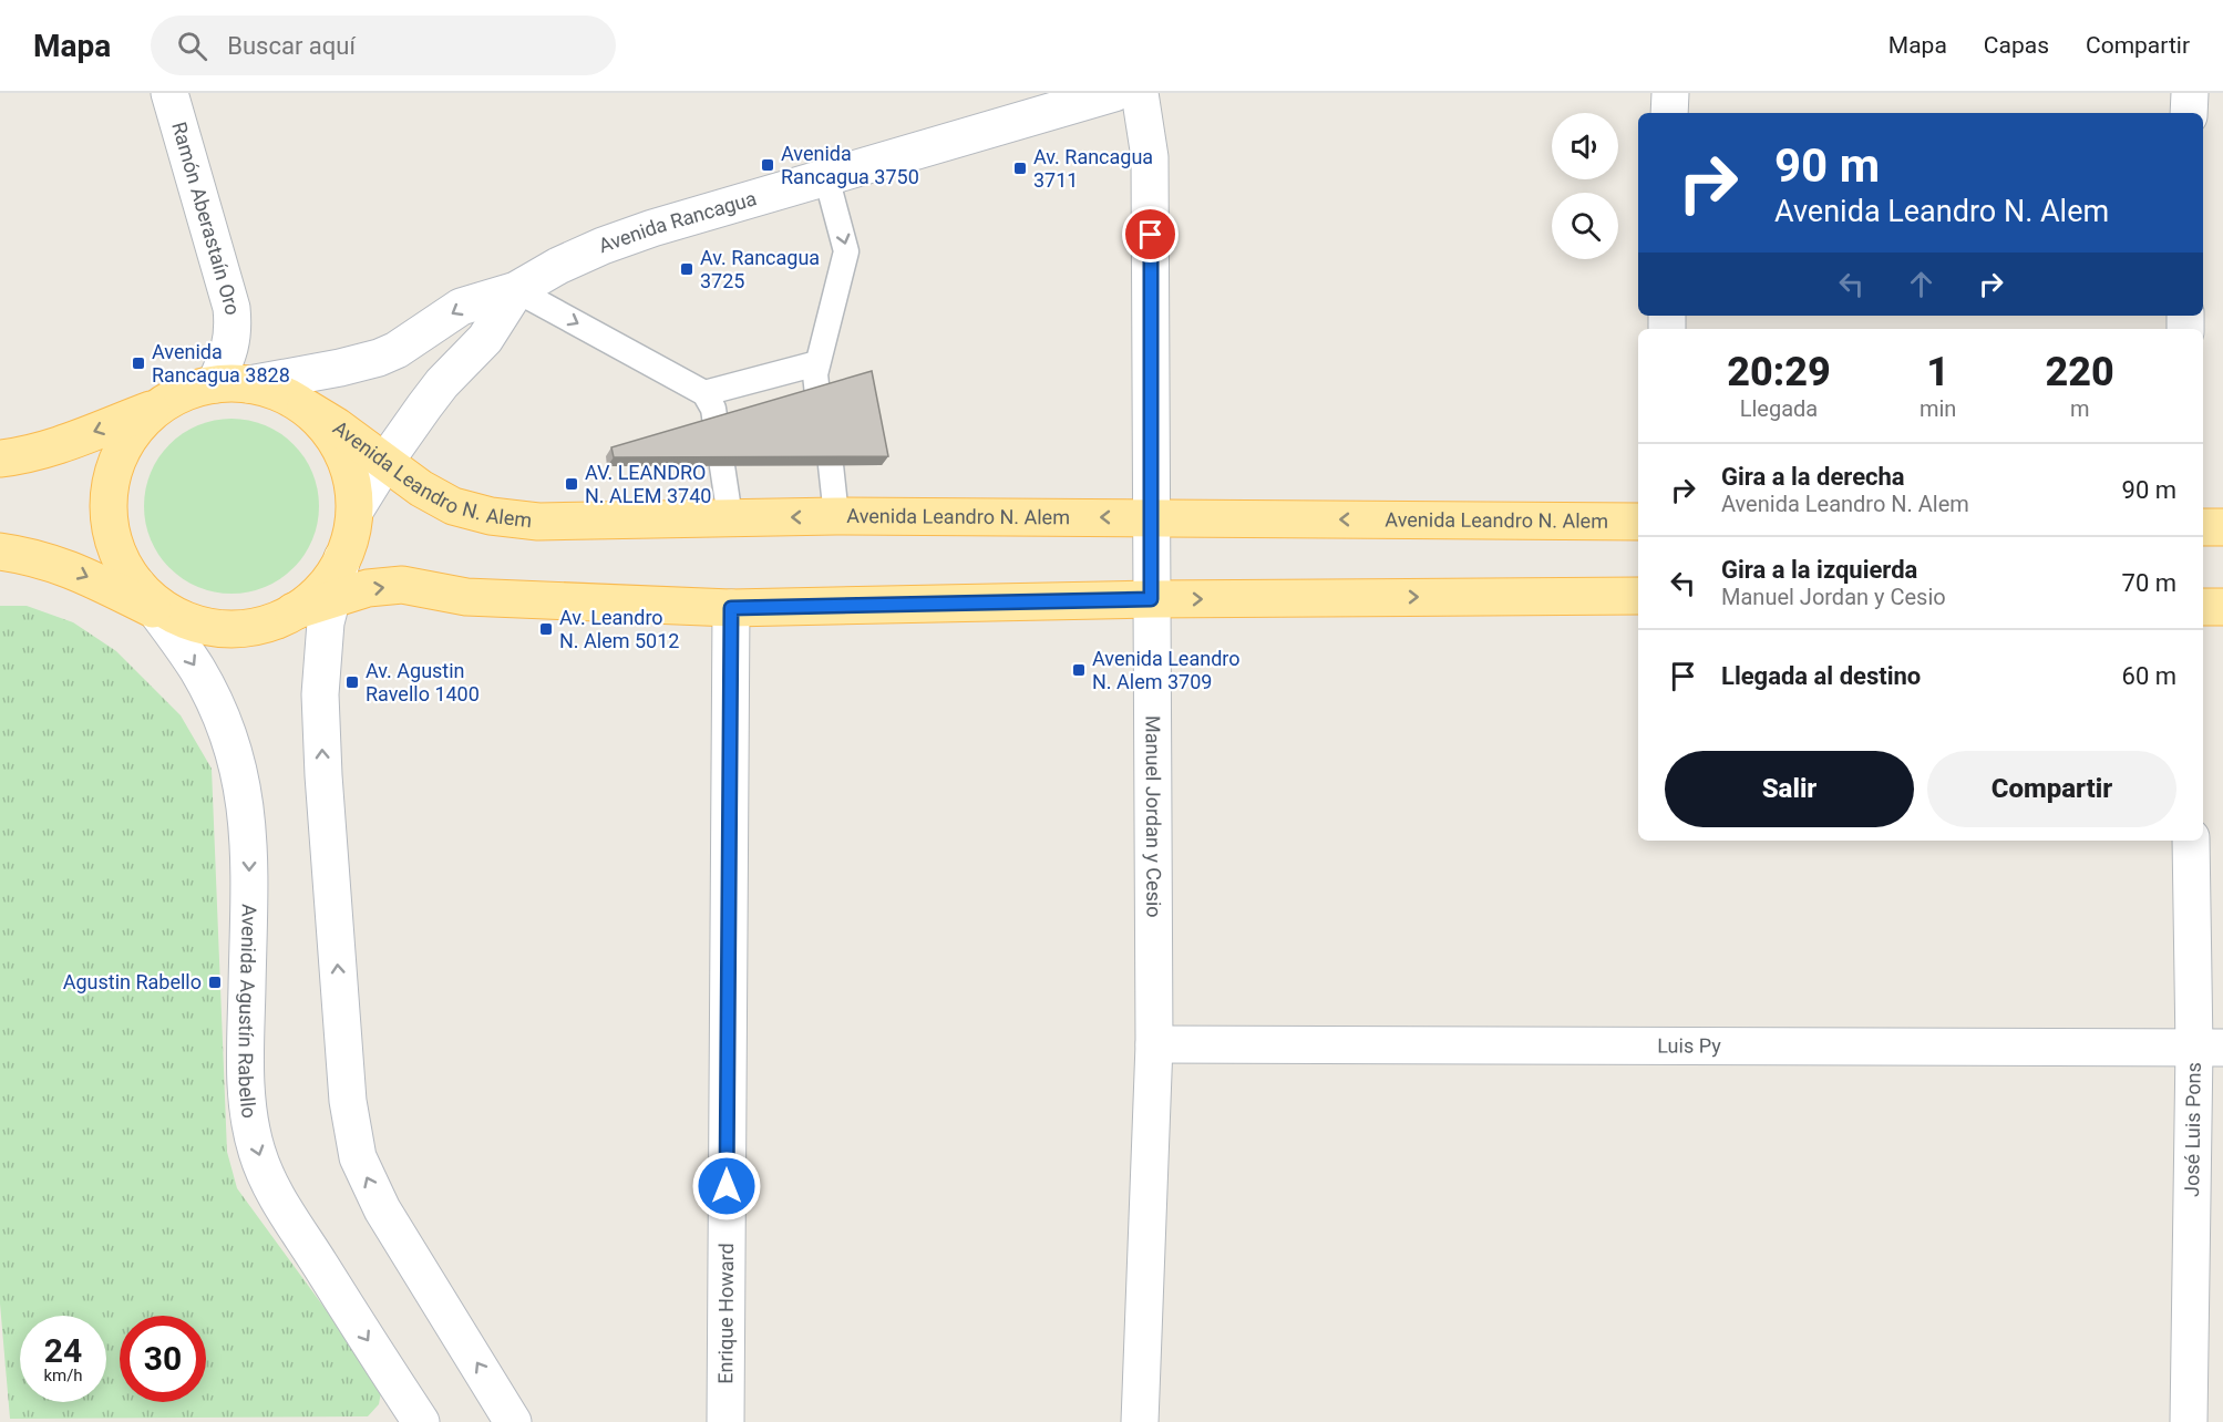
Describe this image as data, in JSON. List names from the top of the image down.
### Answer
{
  "streets": {
    "main road": ["Avenida Leandro N. Alem"],
    "street": [
      "Ramón Aberastaín Oro",
      "Avenida Rancagua",
      "Manuel Jordan y Cesio",
      "Avenida Agustín Rabello",
      "Luis Py",
      "José Luis Pons",
      "Enrique Howard"
    ]
  },
  "crossings": [
    ["Ramón Aberastaín Oro", "Avenida Rancagua"],
    ["Avenida Rancagua", "Avenida Leandro N. Alem"],
    ["Avenida Leandro N. Alem", "Manuel Jordan y Cesio"],
    ["Manuel Jordan y Cesio", "Luis Py"],
    ["Luis Py", "José Luis Pons"]
  ],
  "places": {
    "transit": [
      "Avenida Rancagua 3750",
      "Av. Rancagua 3711",
      "Av. Rancagua 3725",
      "Avenida Rancagua 3828",
      "AV. LEANDRO N. ALEM 3740",
      "Av. Leandro N. Alem 5012",
      "Avenida Leandro N. Alem 3709",
      "Av. Agustin Ravello 1400",
      "Agustin Rabello"
    ]
  },
  "page": {
    "header": "Mapa",
    "search": "Buscar aquí",
    "nav": ["Mapa", "Capas", "Compartir"],
    "turn": ["90 m", "Avenida Leandro N. Alem"],
    "eta": [
      "20:29",
      "Llegada",
      "1",
      "min",
      "220",
      "m"
    ],
    "list": [
      {
        "name": "Gira a la derecha",
        "note": "Avenida Leandro N. Alem",
        "value": "90 m"
      },
      {
        "name": "Gira a la izquierda",
        "note": "Manuel Jordan y Cesio",
        "value": "70 m"
      },
      {
        "name": "Llegada al destino",
        "value": "60 m"
      }
    ],
    "buttons": ["Salir", "Compartir"],
    "speed": "24 km/h",
    "limit": "30"
  }
}
